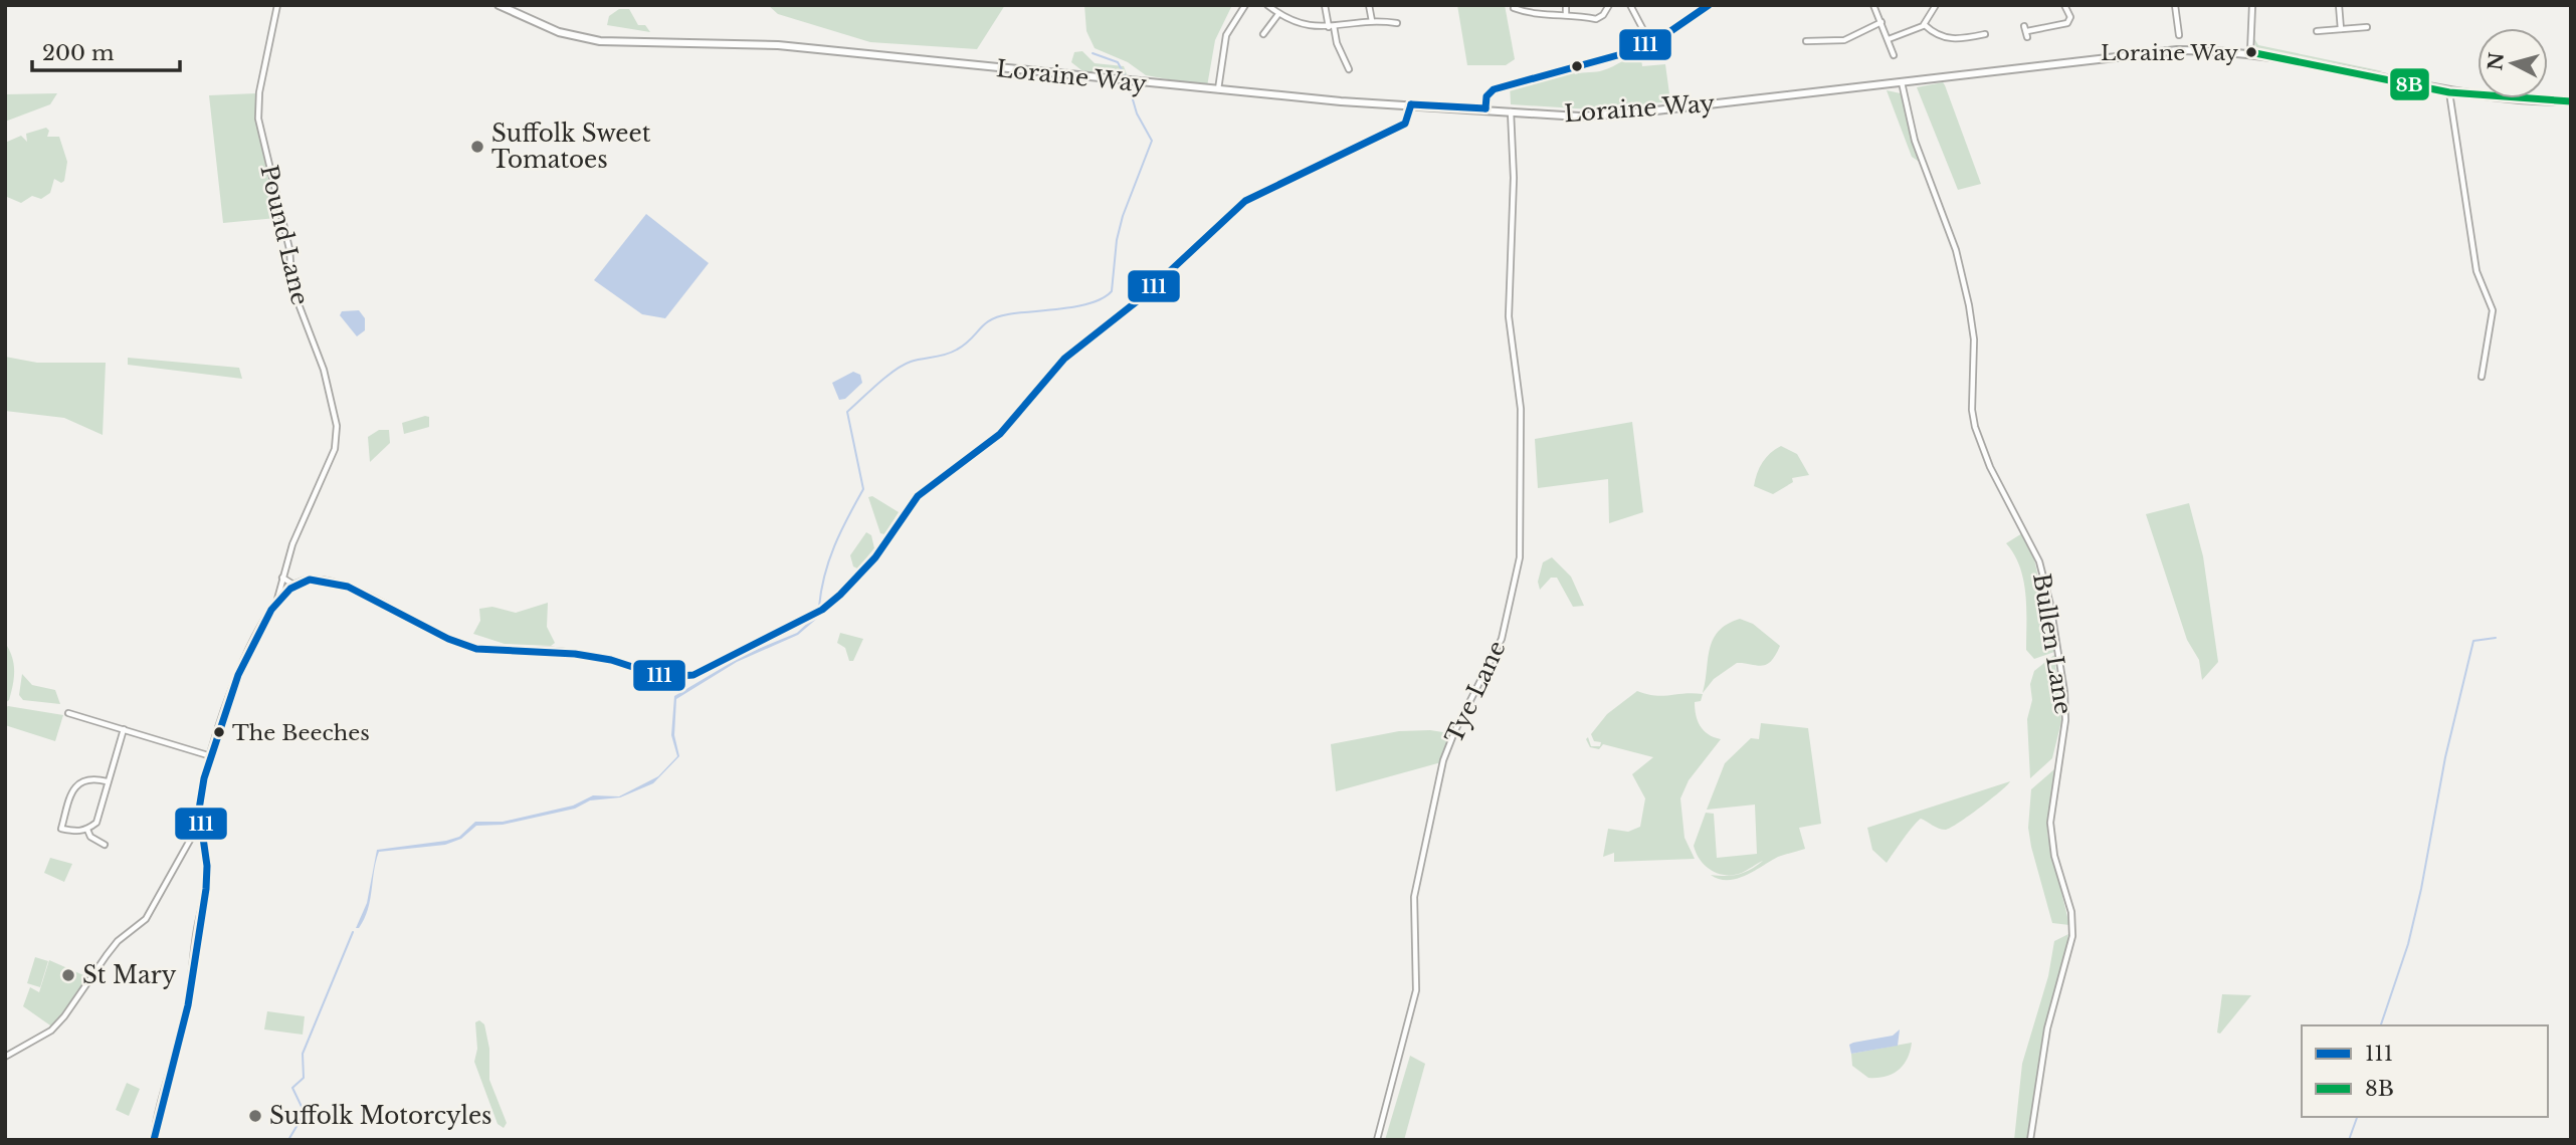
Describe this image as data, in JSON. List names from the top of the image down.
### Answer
{
  "streets": {
    "main road": ["Loraine Way"],
    "street": ["Pound Lane", "Bullen Lane", "Tye Lane"]
  },
  "crossings": [
    ["Loraine Way", "Bullen Lane"],
    ["Loraine Way", "Tye Lane"]
  ],
  "places": [
    "Loraine Way",
    "Suffolk Sweet Tomatoes",
    "The Beeches",
    "St Mary",
    "Suffolk Motorcyles"
  ],
  "lines": ["transit line 111", "transit line 8B"],
  "legend": ["111", "8B"],
  "scale_bar": "200 m",
  "north": "left"
}
